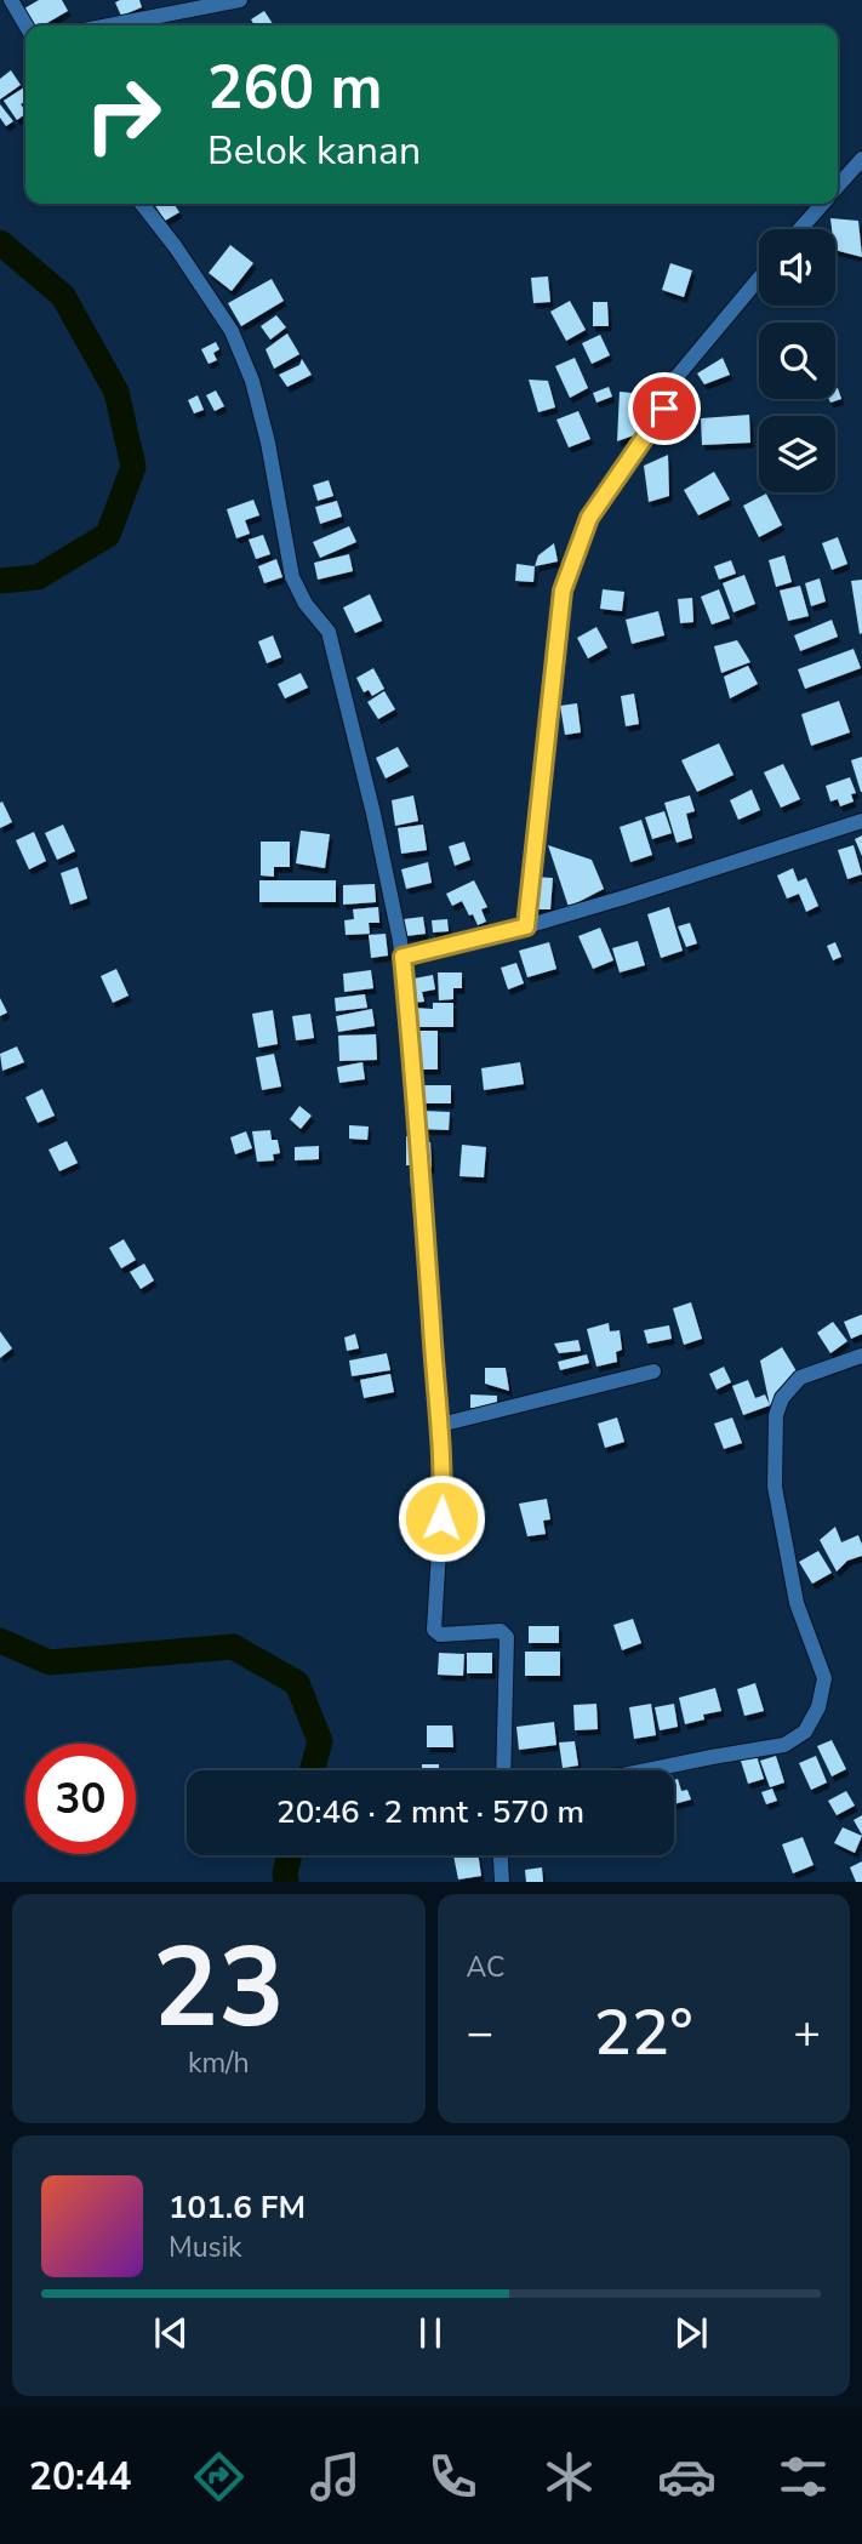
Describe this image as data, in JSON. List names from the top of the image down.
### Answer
{
  "page": {
    "turn": ["260 m", "Belok kanan"],
    "limit": "30",
    "trip": "20:46 · 2 mnt · 570 m",
    "tile": [
      ["23", "km/h"],
      "AC"
    ],
    "heat": ["−", "22°", "+"],
    "song": ["101.6 FM", "Musik"],
    "tabs": "20:44"
  }
}
